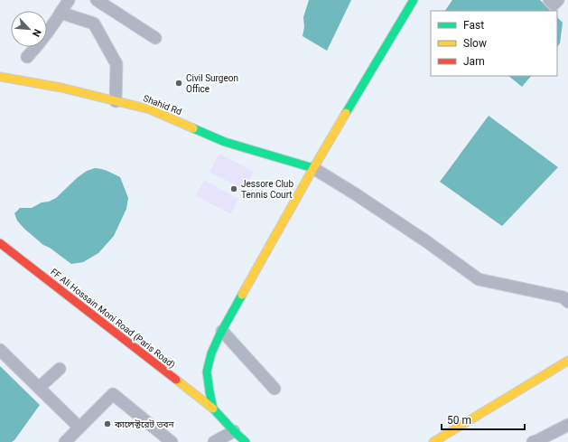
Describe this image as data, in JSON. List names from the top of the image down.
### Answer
{
  "streets": {
    "main road": ["Shahid Rd", "FF Ali Hossain Moni Road (Paris Road)"]
  },
  "places": ["Civil Surgeon Office", "Jessore Club Tennis Court", "কালেক্টরেট ভবন"],
  "legend": ["Fast", "Slow", "Jam"],
  "scale_bar": "50 m",
  "north": "bottom right"
}
